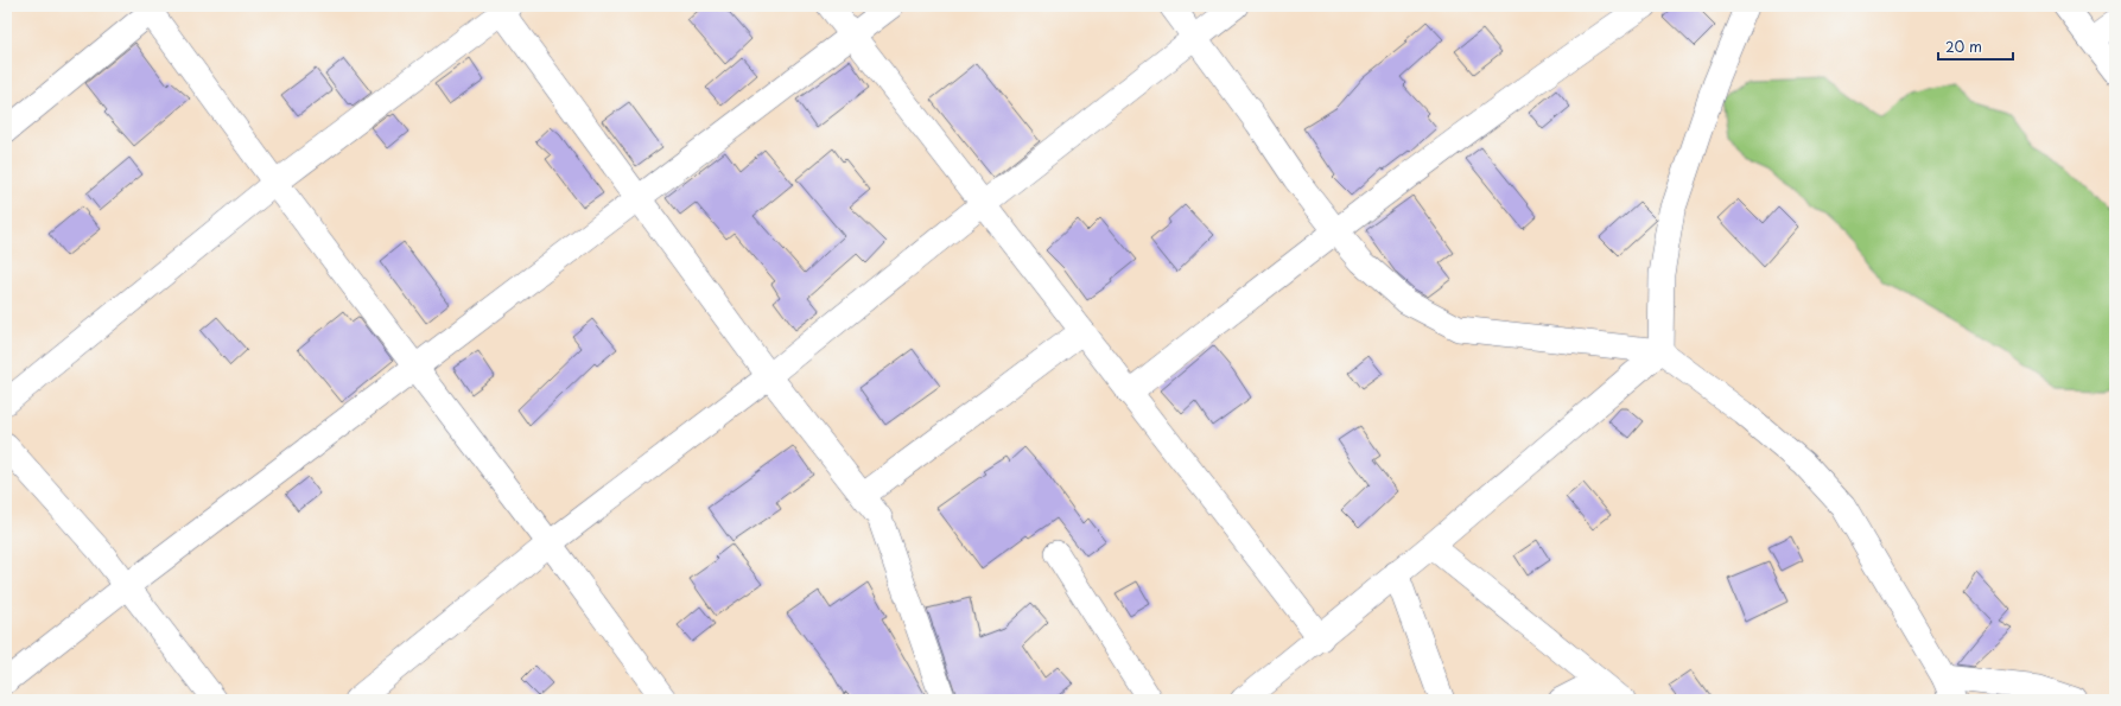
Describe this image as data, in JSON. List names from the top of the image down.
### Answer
{
  "scale_bar": "20 m"
}
